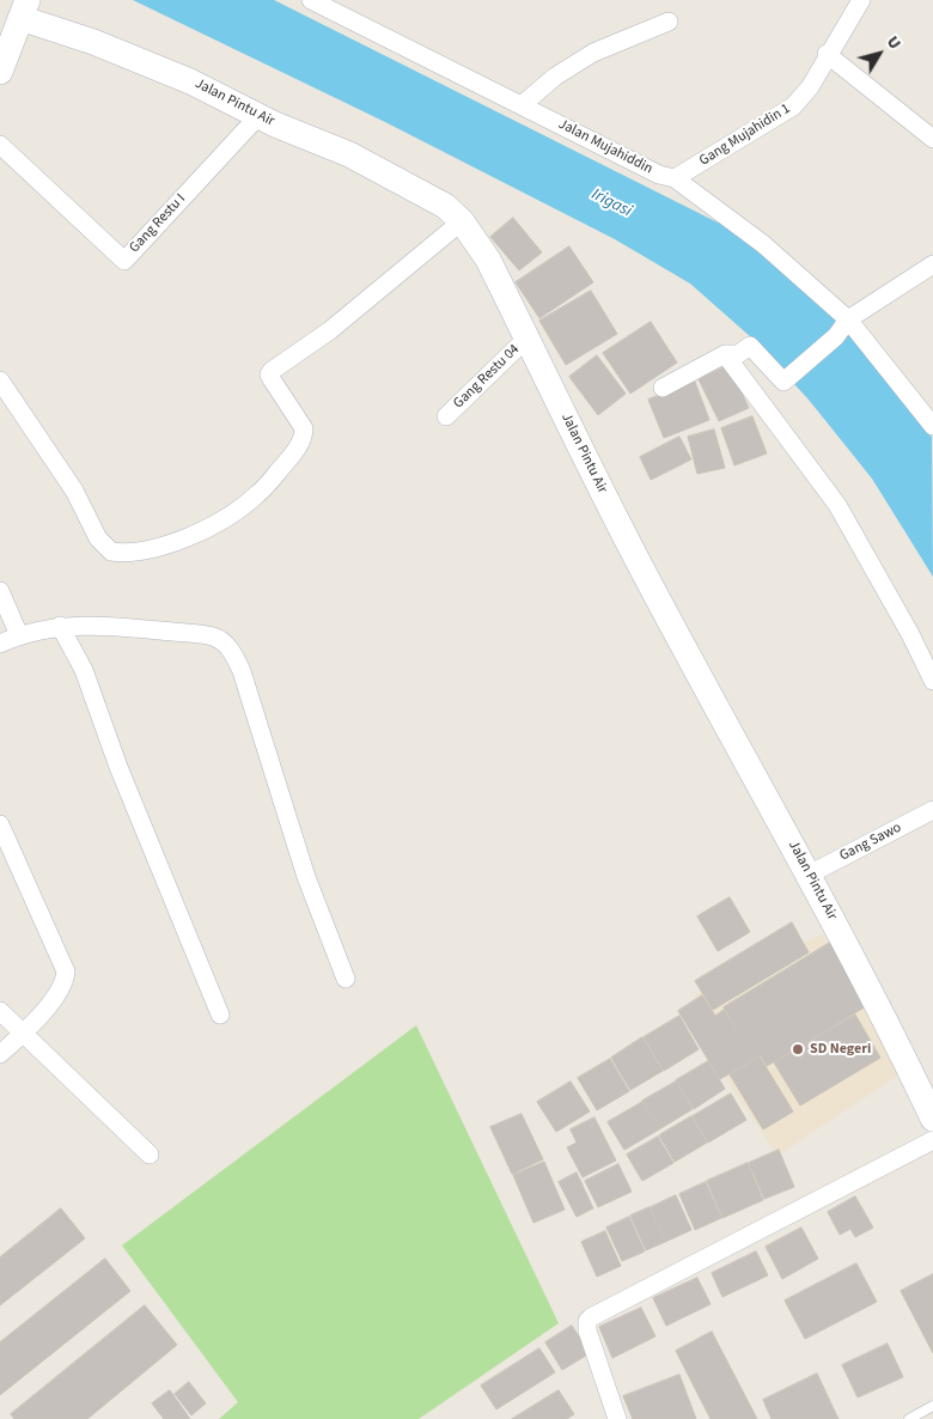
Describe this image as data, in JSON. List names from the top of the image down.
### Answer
{
  "streets": {
    "street": [
      "Jalan Pintu Air",
      "Gang Mujahidin 1",
      "Jalan Mujahiddin",
      "Gang Restu I",
      "Gang Restu 04",
      "Gang Sawo"
    ]
  },
  "crossings": [
    ["Jalan Pintu Air", "Gang Restu I"],
    ["Jalan Pintu Air", "Gang Restu 04"],
    ["Jalan Pintu Air", "Gang Sawo"],
    ["Gang Mujahidin 1", "Jalan Mujahiddin"]
  ],
  "water": ["Irigasi"],
  "places": ["SD Negeri"],
  "north": "top right"
}
